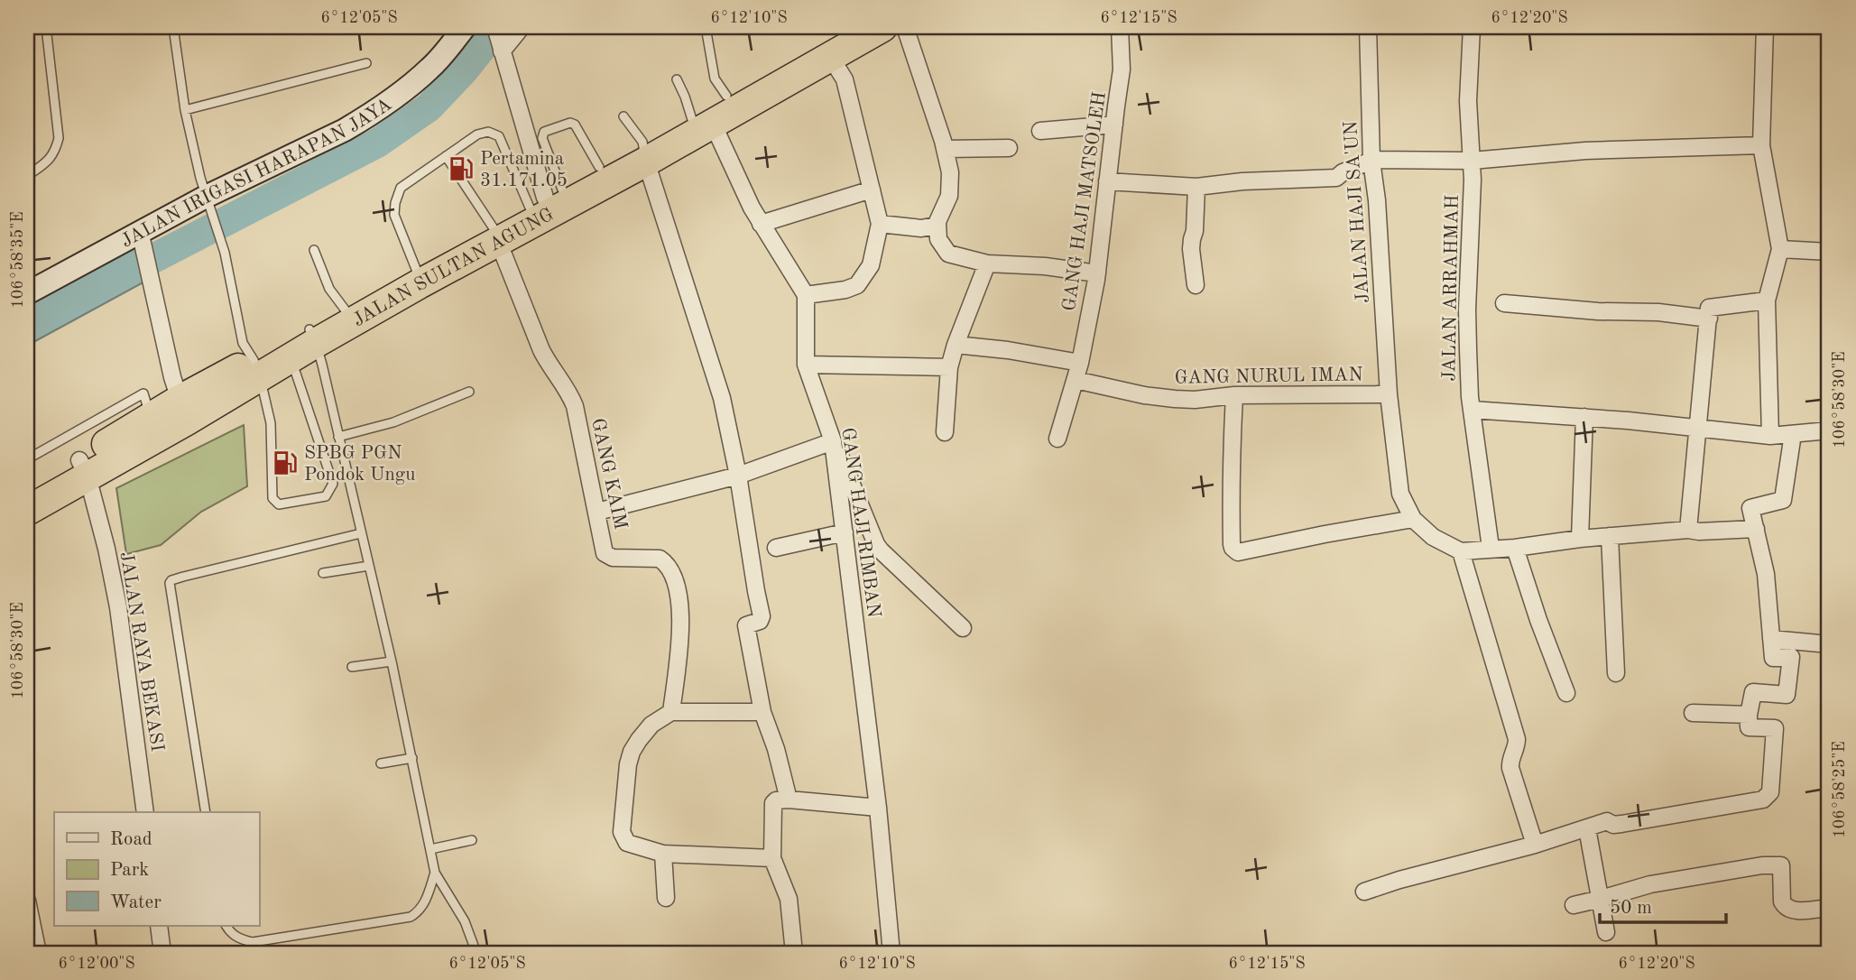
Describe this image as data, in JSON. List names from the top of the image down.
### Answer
{
  "streets": {
    "highway": ["JALAN SULTAN AGUNG"],
    "street": [
      "JALAN IRIGASI HARAPAN JAYA",
      "GANG HAJI MATSOLEH",
      "JALAN HAJI SA'UN",
      "JALAN ARRAHMAH",
      "GANG NURUL IMAN",
      "GANG KAIM",
      "GANG HAJI RIMBAN",
      "JALAN RAYA BEKASI"
    ]
  },
  "crossings": [
    ["GANG HAJI MATSOLEH", "GANG NURUL IMAN"],
    ["JALAN HAJI SA'UN", "GANG NURUL IMAN"],
    ["JALAN SULTAN AGUNG", "GANG KAIM"],
    ["JALAN SULTAN AGUNG", "JALAN RAYA BEKASI"]
  ],
  "places": {
    "fuel station": ["Pertamina 31.171.05", "SPBG PGN Pondok Ungu"]
  },
  "legend": ["Road", "Park", "Water"],
  "scale_bar": "50 m",
  "coordinates": [
    "6°12'05\"S",
    "6°12'10\"S",
    "6°12'15\"S",
    "6°12'20\"S",
    "106°58'35\"E",
    "106°58'30\"E",
    "106°58'25\"E",
    "6°12'00\"S"
  ]
}
